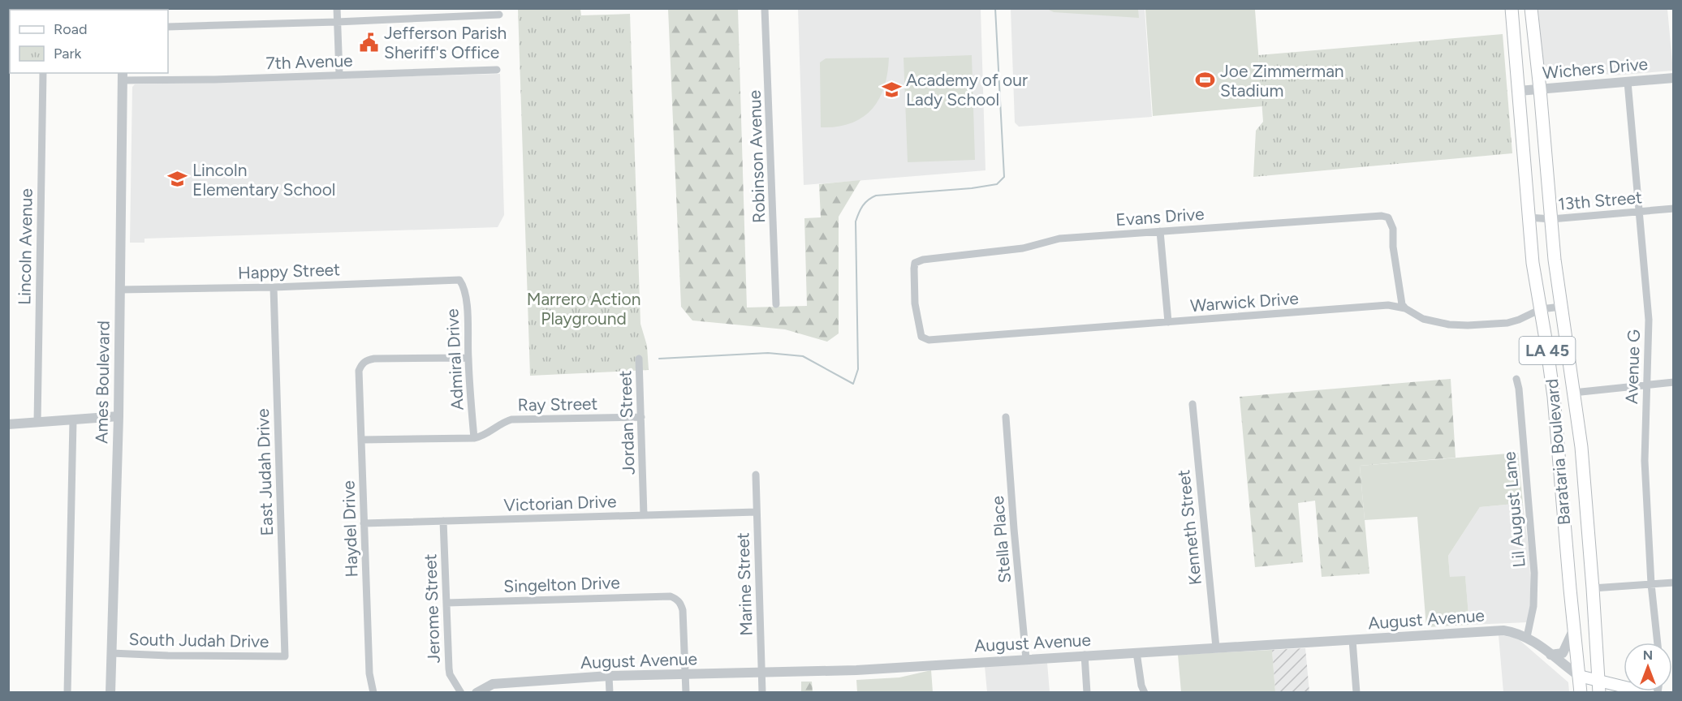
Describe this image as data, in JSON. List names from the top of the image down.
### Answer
{
  "streets": {
    "main road": ["LA 45", "Barataria Boulevard"],
    "street": [
      "7th Avenue",
      "Wichers Drive",
      "Robinson Avenue",
      "13th Street",
      "Evans Drive",
      "Lincoln Avenue",
      "Happy Street",
      "Warwick Drive",
      "Admiral Drive",
      "Avenue G",
      "Ames Boulevard",
      "Ray Street",
      "Jordan Street",
      "East Judah Drive",
      "Victorian Drive",
      "Lil August Lane",
      "Kenneth Street",
      "Haydel Drive",
      "Stella Place",
      "Singelton Drive",
      "Marine Street",
      "Jerome Street",
      "August Avenue",
      "South Judah Drive"
    ]
  },
  "crossings": [
    ["7th Avenue", "Ames Boulevard"],
    ["Wichers Drive", "Avenue G"],
    ["Wichers Drive", "Barataria Boulevard"],
    ["13th Street", "Avenue G"],
    ["13th Street", "Barataria Boulevard"],
    ["Evans Drive", "Warwick Drive"],
    ["Happy Street", "Admiral Drive"],
    ["Happy Street", "Ames Boulevard"],
    ["Happy Street", "East Judah Drive"],
    ["Warwick Drive", "Barataria Boulevard"],
    ["Admiral Drive", "Ray Street"],
    ["Admiral Drive", "Haydel Drive"],
    ["Ames Boulevard", "South Judah Drive"],
    ["Ray Street", "Jordan Street"],
    ["Ray Street", "Haydel Drive"],
    ["Jordan Street", "Victorian Drive"],
    ["Barataria Boulevard", "August Avenue"],
    ["East Judah Drive", "South Judah Drive"],
    ["Victorian Drive", "Haydel Drive"],
    ["Victorian Drive", "Marine Street"],
    ["Victorian Drive", "Jerome Street"],
    ["Lil August Lane", "August Avenue"],
    ["Kenneth Street", "August Avenue"],
    ["Stella Place", "August Avenue"],
    ["Singelton Drive", "Jerome Street"],
    ["Singelton Drive", "August Avenue"],
    ["Marine Street", "August Avenue"]
  ],
  "parks": ["Marrero Action Playground"],
  "places": {
    "public building": ["Jefferson Parish Sheriff's Office"],
    "sports": ["Joe Zimmerman Stadium"],
    "school or university": ["Academy of our Lady School", "Lincoln Elementary School"]
  },
  "legend": ["Road", "Park"],
  "north": "top"
}
